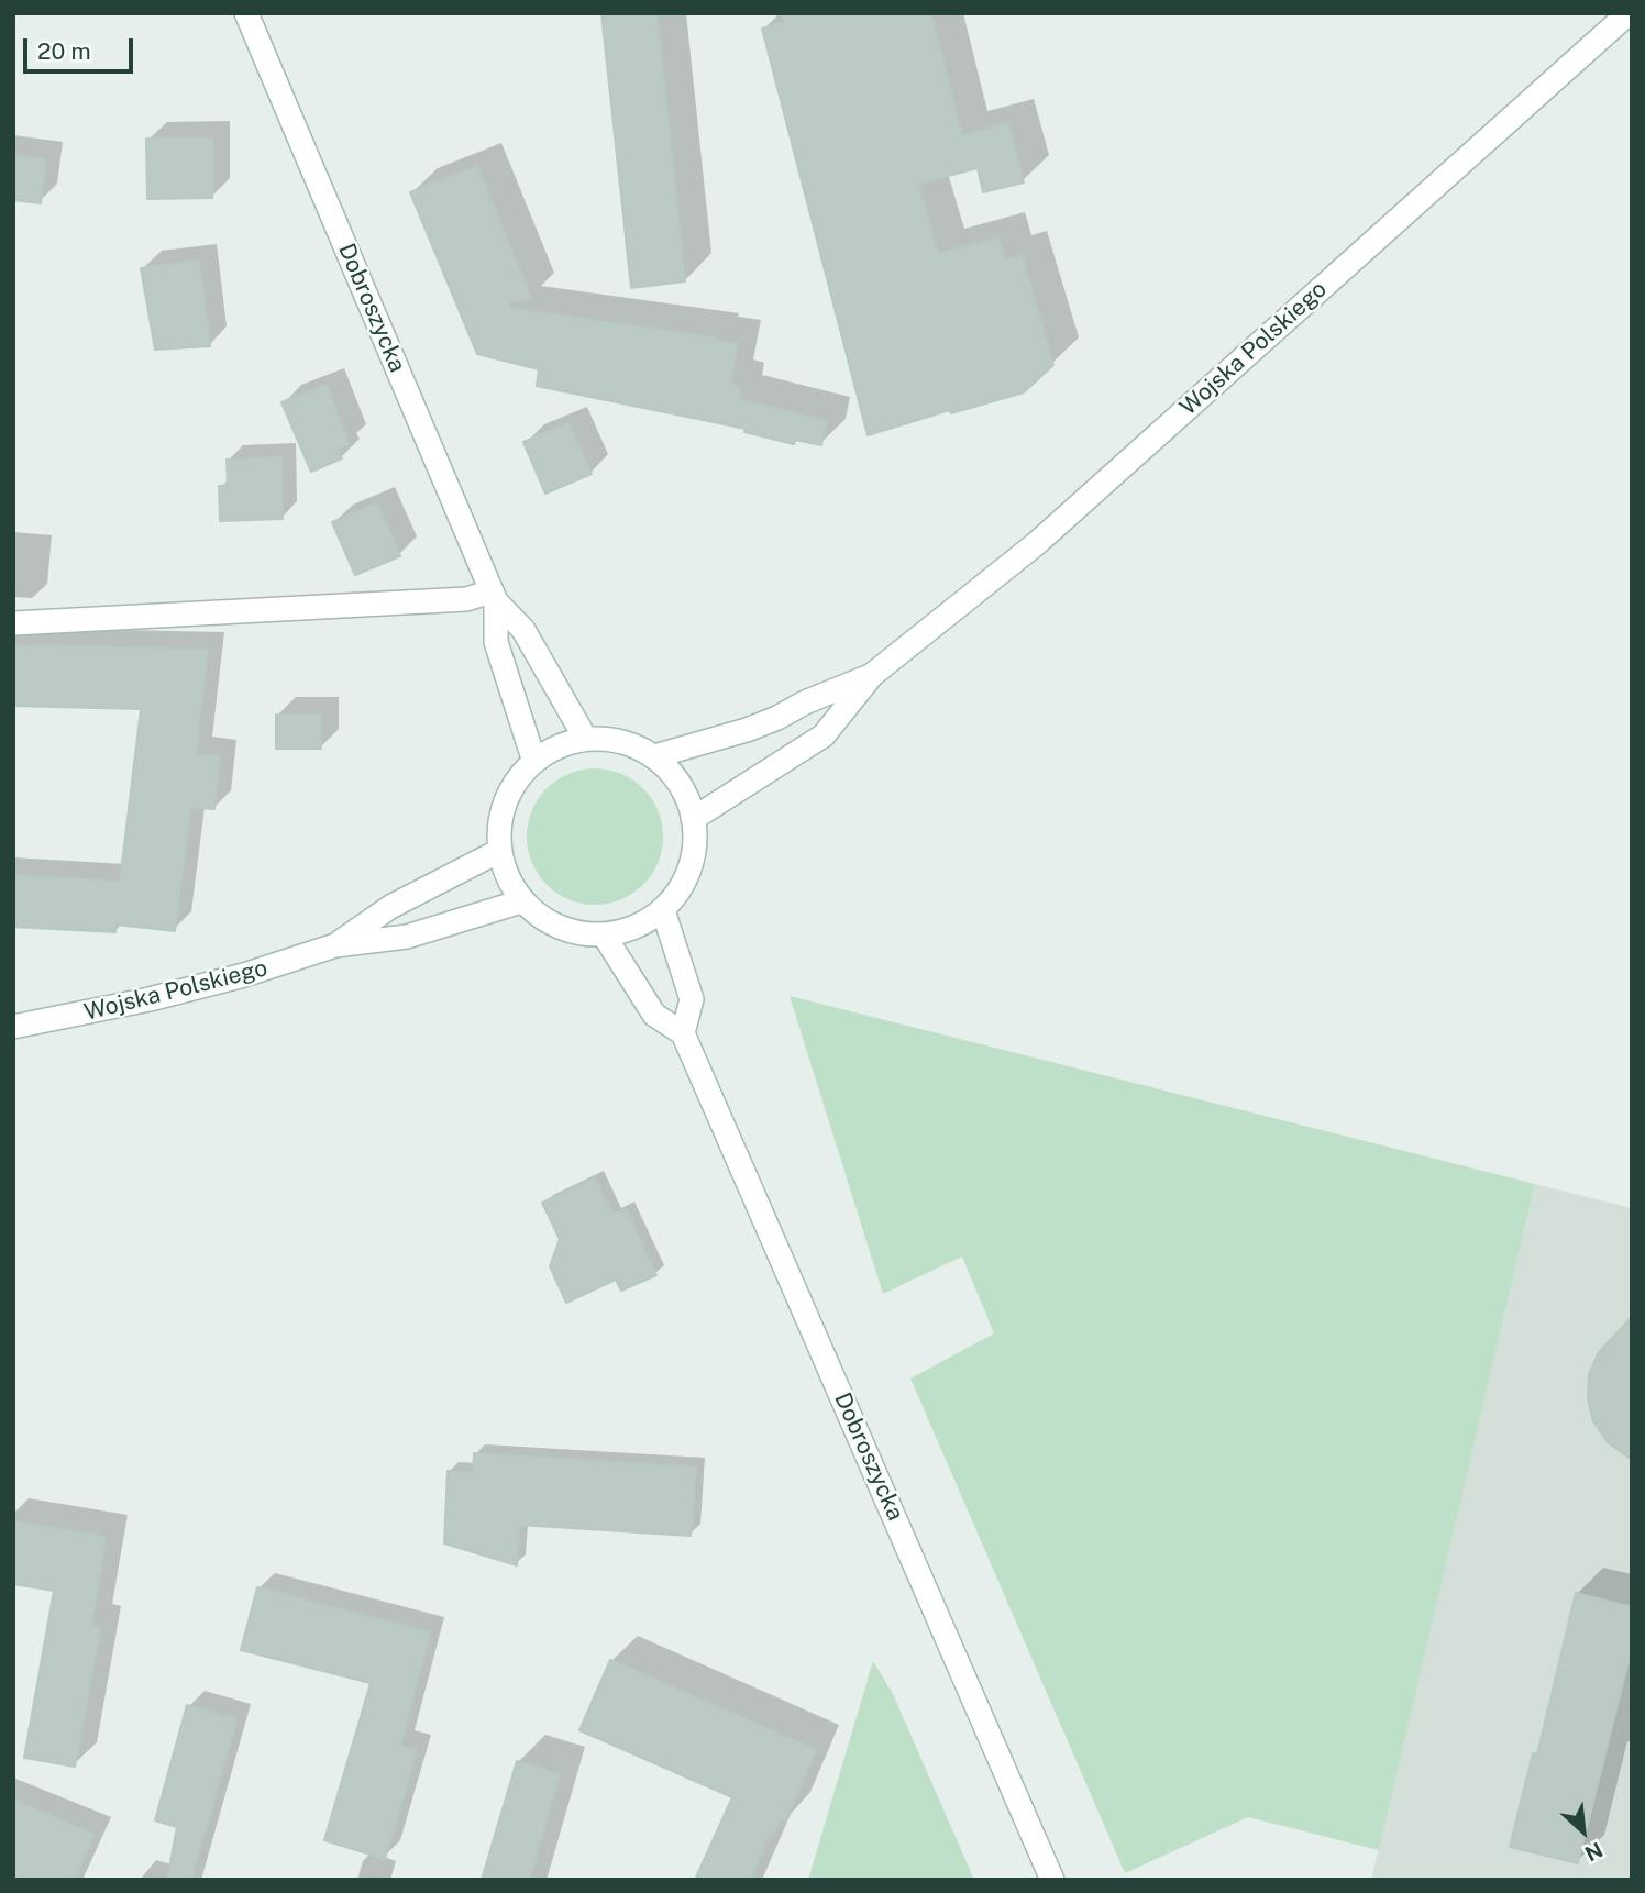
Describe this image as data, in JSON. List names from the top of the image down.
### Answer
{
  "streets": {
    "main road": ["Dobroszycka", "Wojska Polskiego"]
  },
  "crossings": [
    ["Dobroszycka", "Wojska Polskiego"]
  ],
  "scale_bar": "20 m",
  "north": "bottom right"
}
